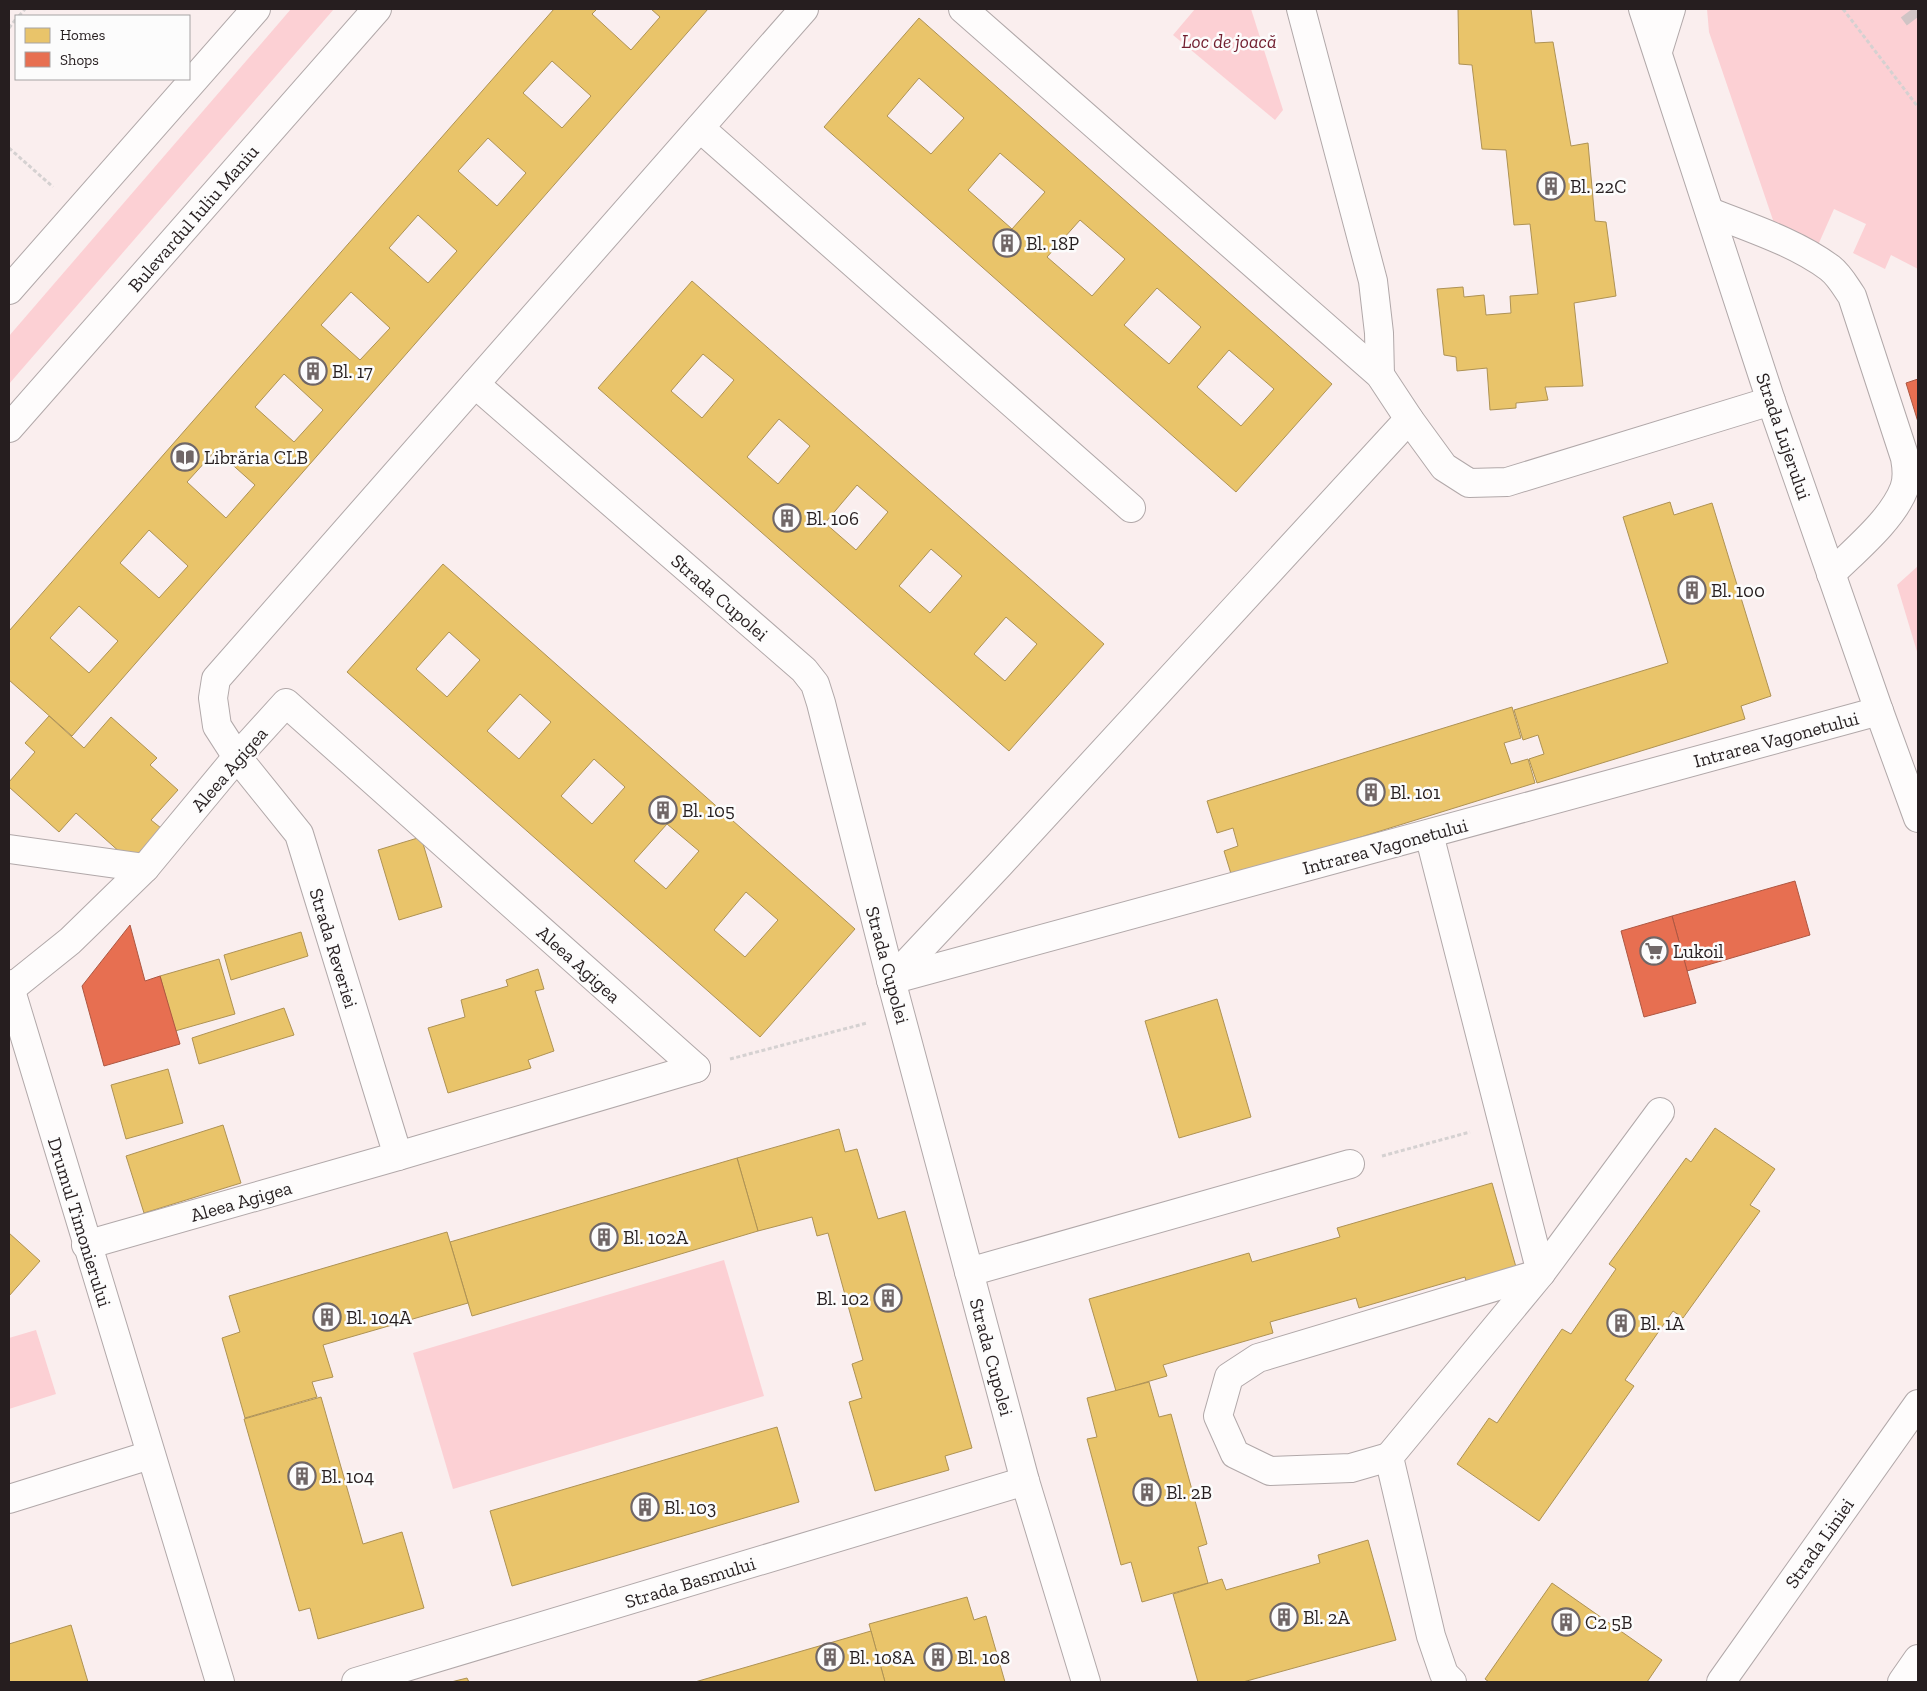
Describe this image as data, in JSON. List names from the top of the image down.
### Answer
{
  "streets": {
    "street": [
      "Bulevardul Iuliu Maniu",
      "Strada Lujerului",
      "Strada Cupolei",
      "Intrarea Vagonetului",
      "Aleea Agigea",
      "Strada Reveriei",
      "Drumul Timonierului",
      "Strada Liniei",
      "Strada Basmului"
    ]
  },
  "crossings": [
    ["Strada Lujerului", "Intrarea Vagonetului"],
    ["Strada Cupolei", "Intrarea Vagonetului"],
    ["Strada Cupolei", "Strada Reveriei"],
    ["Strada Cupolei", "Strada Basmului"],
    ["Aleea Agigea", "Strada Reveriei"],
    ["Aleea Agigea", "Drumul Timonierului"]
  ],
  "parks": ["Loc de joacă"],
  "places": {
    "building": [
      "Bl. 22C",
      "Bl. 18P",
      "Bl. 17",
      "Bl. 106",
      "Bl. 100",
      "Bl. 101",
      "Bl. 105",
      "Bl. 102A",
      "Bl. 102",
      "Bl. 104A",
      "Bl. 1A",
      "Bl. 104",
      "Bl. 2B",
      "Bl. 103",
      "Bl. 2A",
      "C2 5B",
      "Bl. 108A",
      "Bl. 108"
    ],
    "library": ["Librăria CLB"],
    "supermarket": ["Lukoil"]
  },
  "legend": ["Homes", "Shops"]
}
